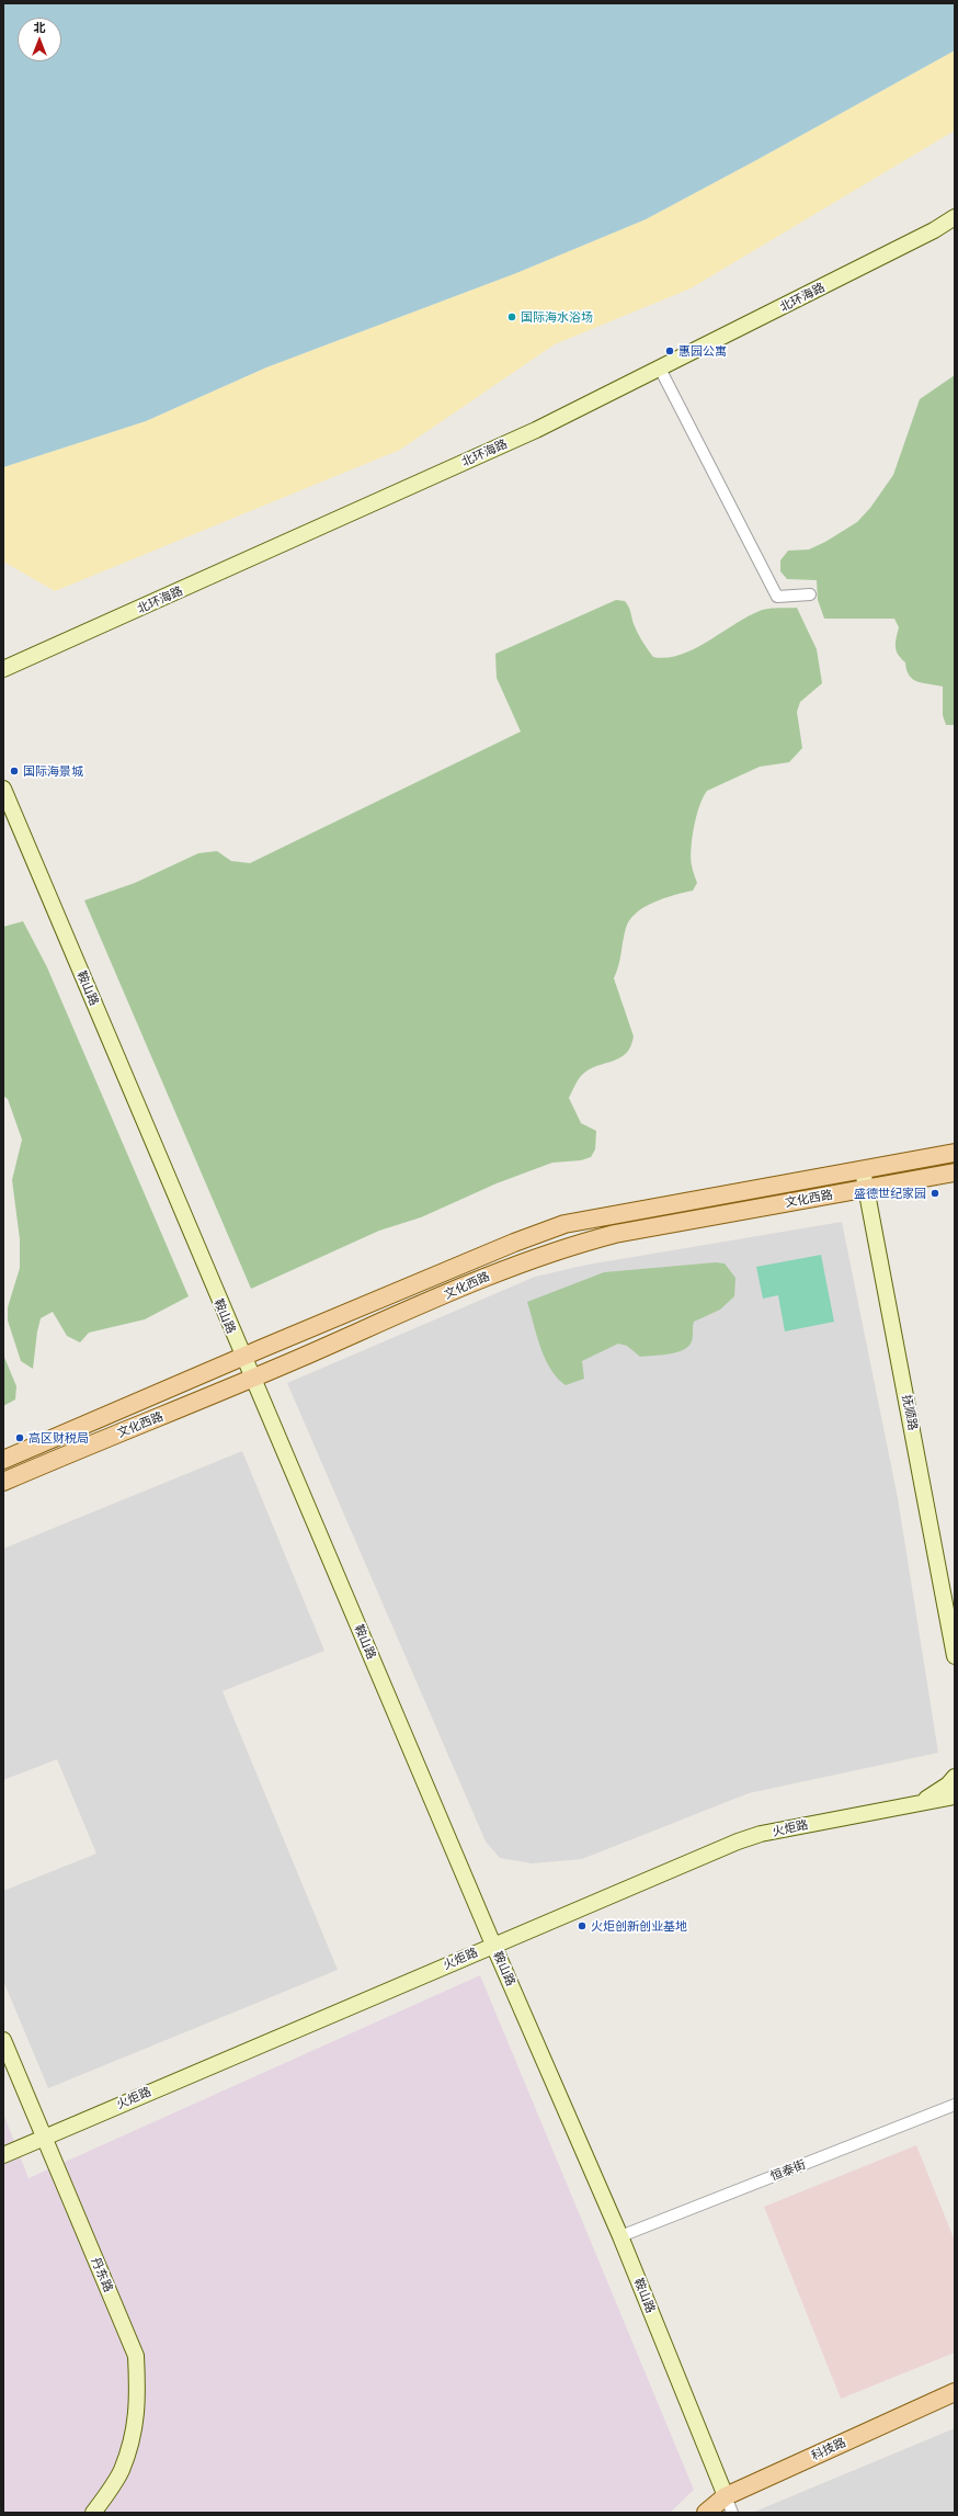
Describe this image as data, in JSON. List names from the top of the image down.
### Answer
{
  "streets": {
    "main road": [
      "北环海路",
      "鞍山路",
      "文化西路",
      "抚顺路",
      "火炬路",
      "丹东路",
      "科技路"
    ],
    "street": ["恒泰街"]
  },
  "crossings": [
    ["鞍山路", "文化西路"],
    ["鞍山路", "火炬路"],
    ["鞍山路", "恒泰街"],
    ["鞍山路", "科技路"],
    ["文化西路", "抚顺路"],
    ["火炬路", "丹东路"]
  ],
  "places": [
    "国际海水浴场",
    "惠园公寓",
    "国际海景城",
    "盛德世纪家园",
    "高区财税局",
    "火炬创新创业基地"
  ],
  "north": "top"
}
